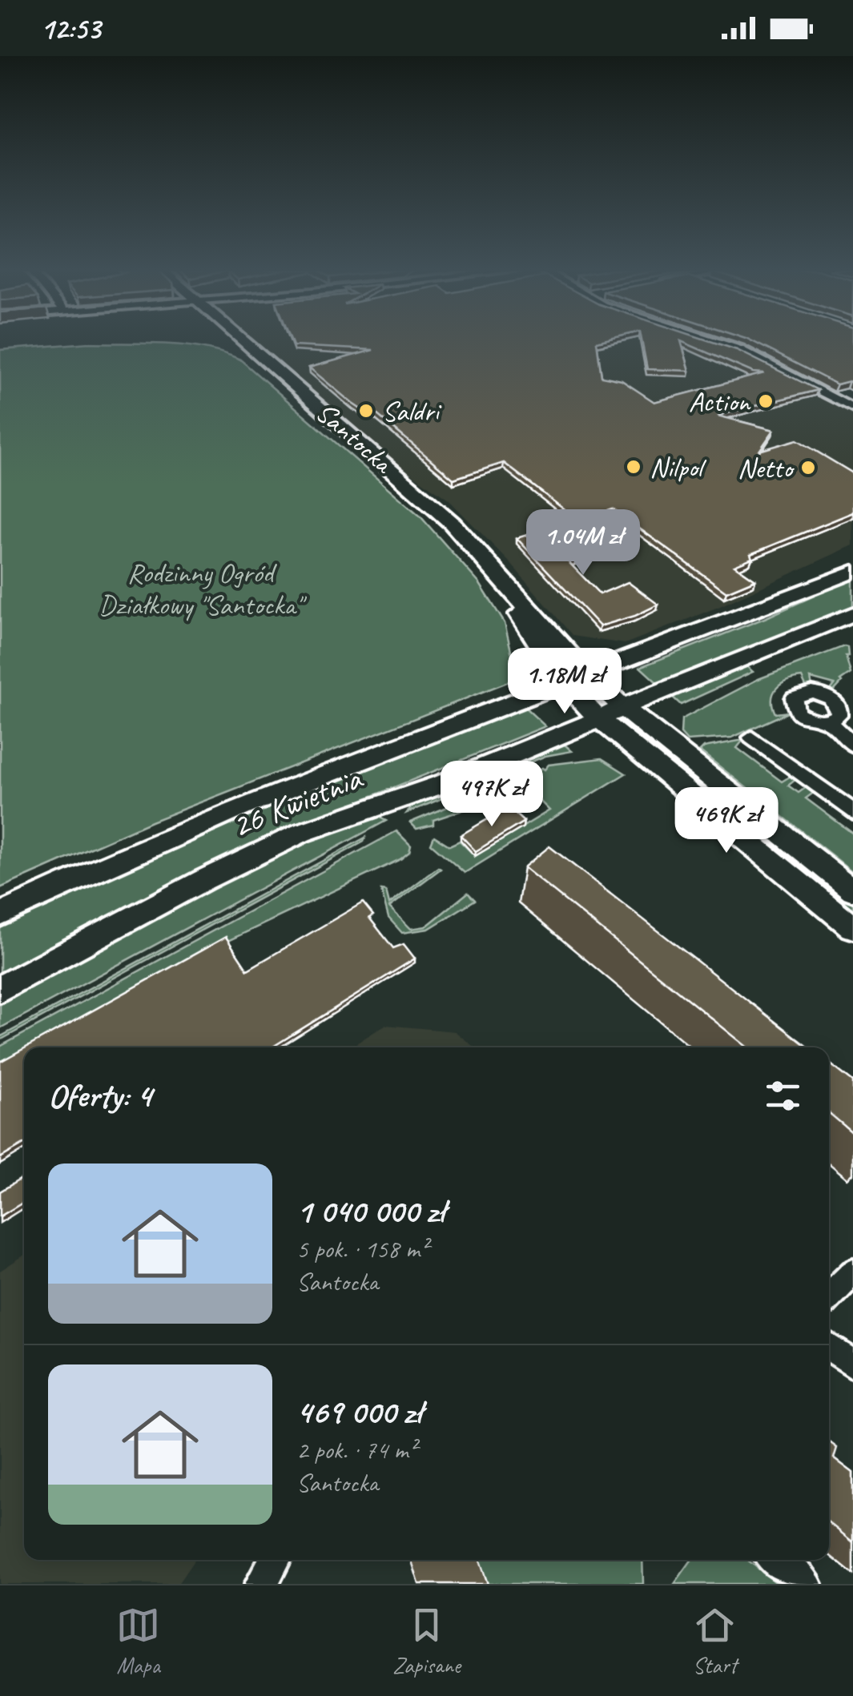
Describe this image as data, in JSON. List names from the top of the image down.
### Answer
{
  "streets": {
    "street": ["Santocka", "26 Kwietnia"]
  },
  "crossings": [
    ["Santocka", "26 Kwietnia"]
  ],
  "parks": ["Rodzinny Ogród Działkowy \"Santocka\""],
  "places": [
    "Action",
    "Saldri",
    "Nilpol",
    "Netto"
  ],
  "page": {
    "status": "12:53",
    "price": [
      "1.04M zł",
      "1.18M zł",
      "497K zł",
      "469K zł"
    ],
    "heading": "Oferty: 4",
    "list": [
      {
        "name": "1 040 000 zł",
        "note": "5 pok. · 158 m² · Santocka"
      },
      {
        "name": "469 000 zł",
        "note": "2 pok. · 74 m² · Santocka"
      }
    ],
    "tabs": ["Mapa", "Zapisane", "Start"]
  }
}
